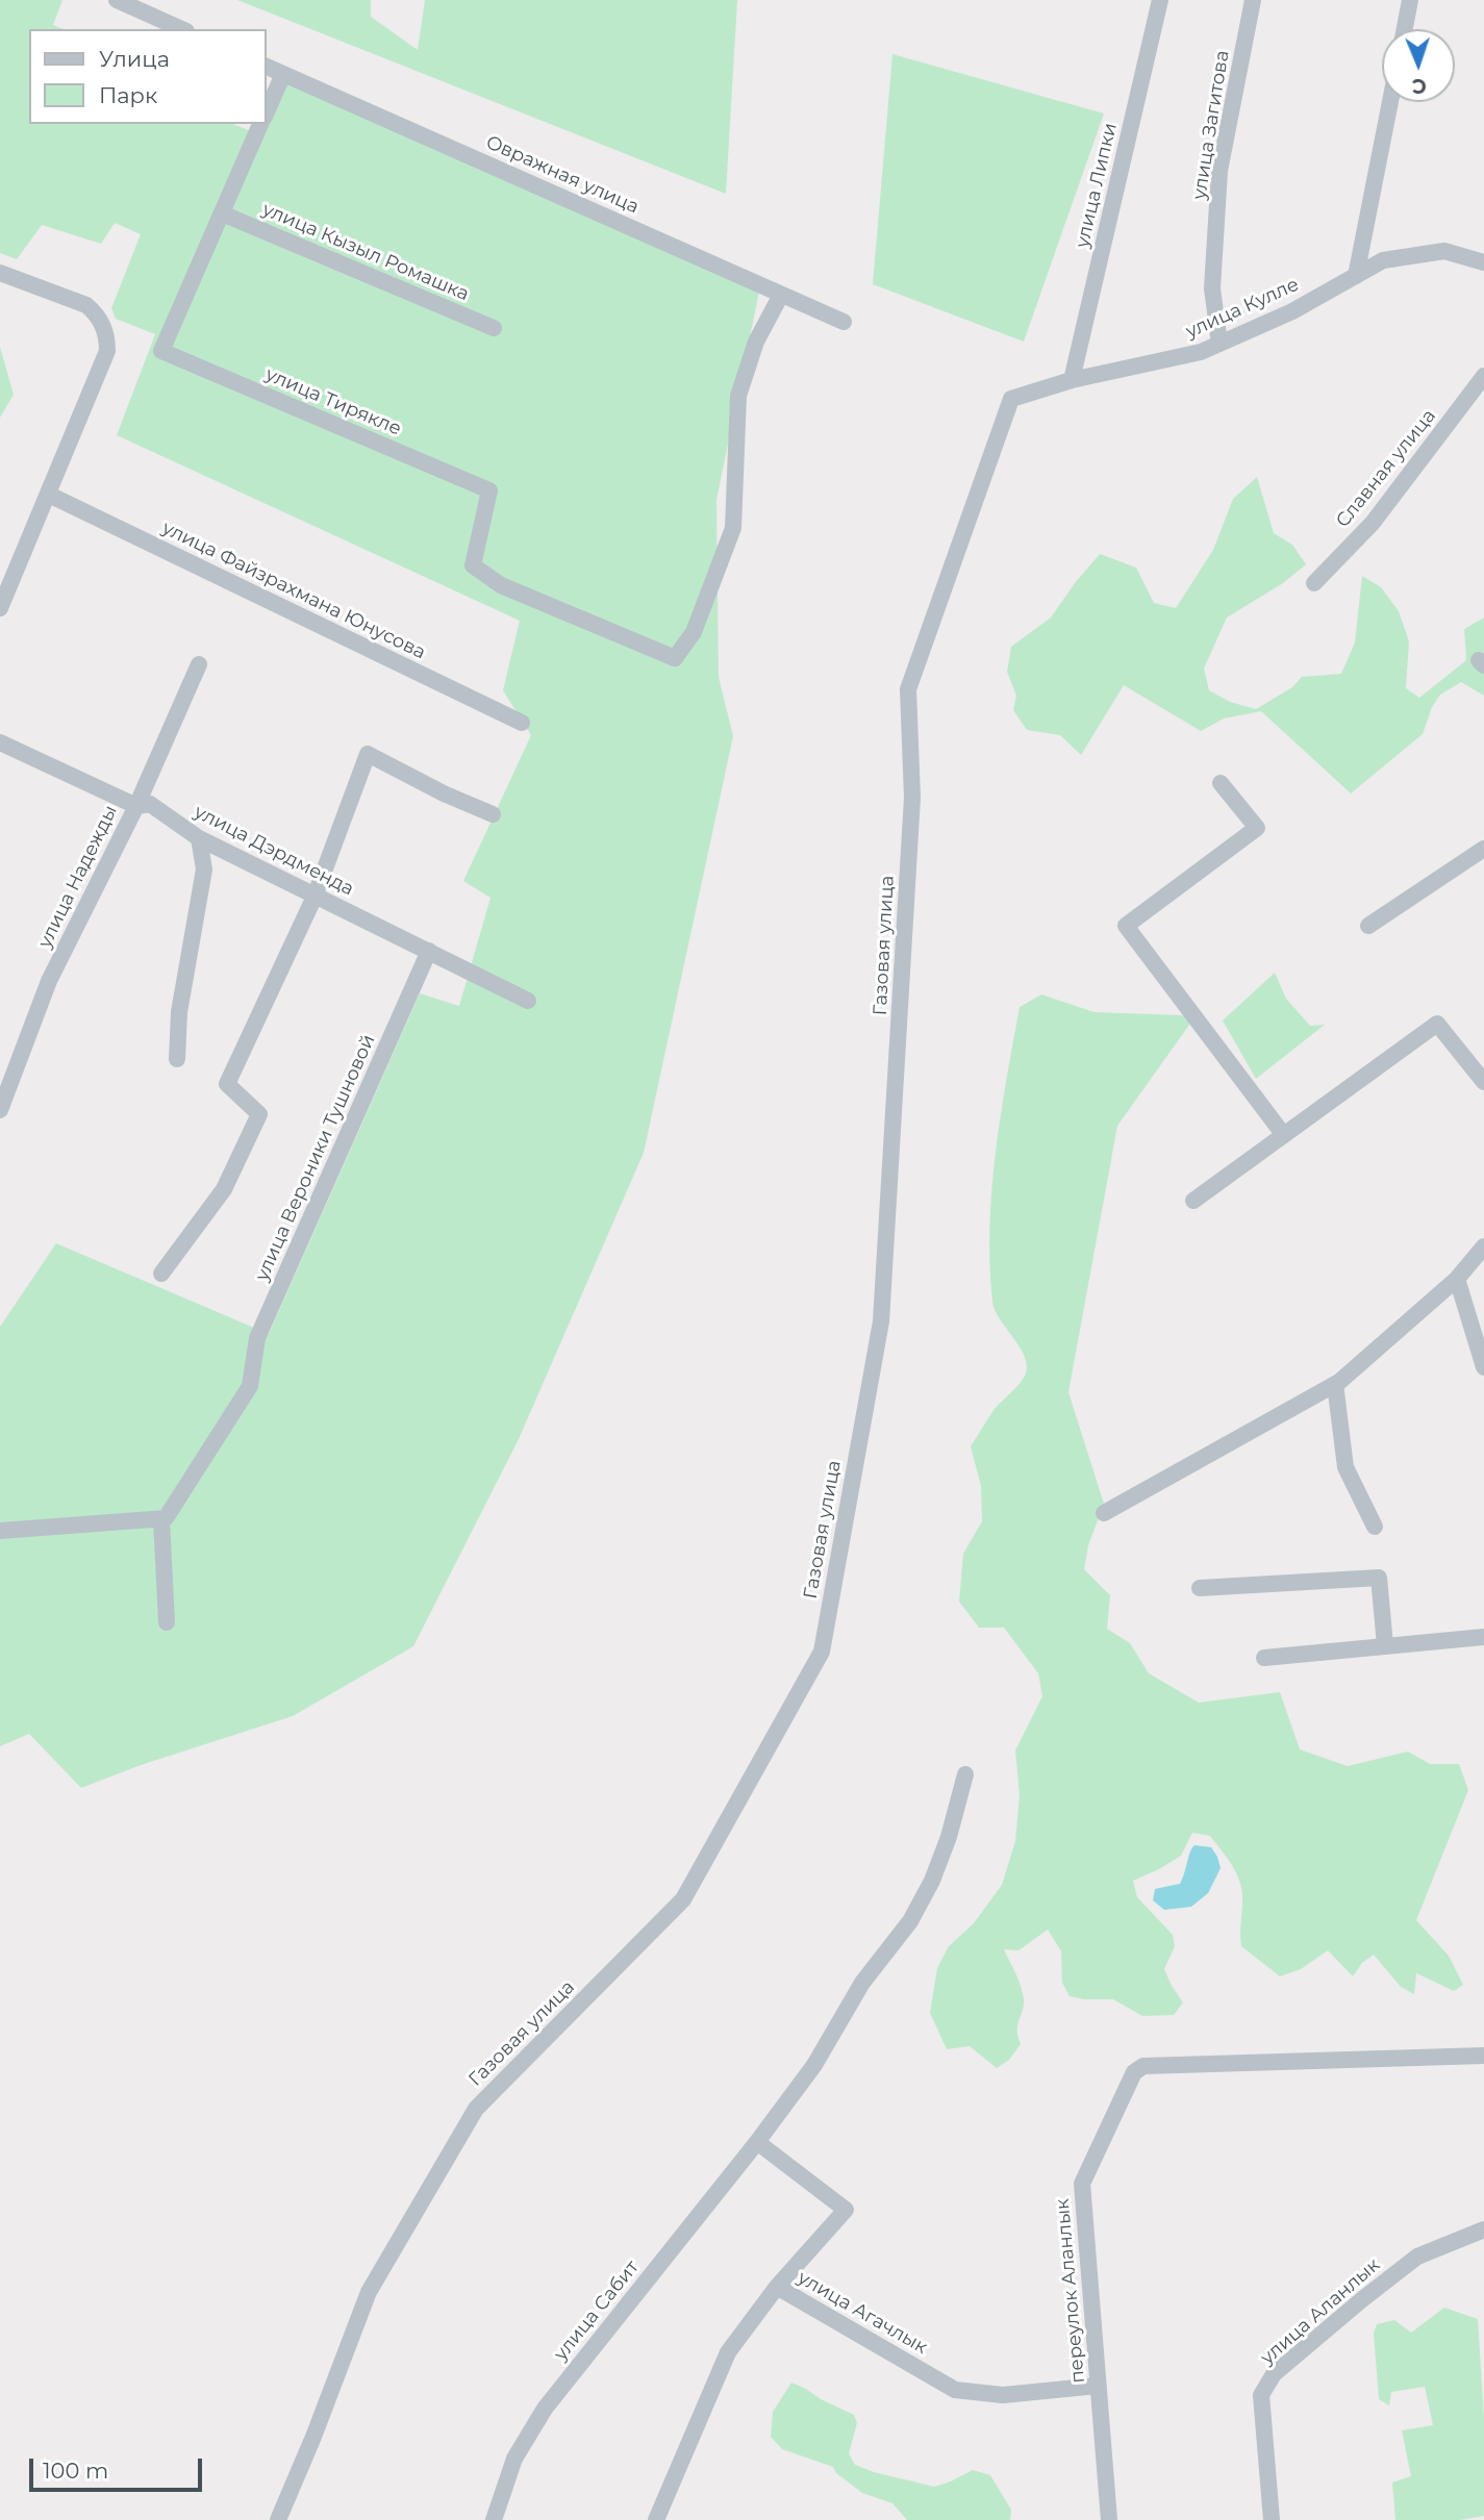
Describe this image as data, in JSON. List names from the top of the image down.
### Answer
{
  "streets": {
    "street": [
      "улица Загитова",
      "Овражная улица",
      "улица Липки",
      "улица Кызыл Ромашка",
      "улица Кулле",
      "улица Тирякле",
      "Славная улица",
      "улица Файзрахмана Юнусова",
      "улица Дэрдменда",
      "улица Надежды",
      "Газовая улица",
      "улица Вероники Тушновой",
      "переулок Аланлык",
      "улица Сабит",
      "улица Аланлык",
      "улица Агачлык"
    ]
  },
  "crossings": [
    ["улица Загитова", "улица Кулле"],
    ["Овражная улица", "улица Тирякле"],
    ["улица Липки", "улица Кулле"],
    ["улица Кызыл Ромашка", "улица Тирякле"],
    ["улица Кулле", "Газовая улица"],
    ["улица Дэрдменда", "улица Надежды"],
    ["улица Дэрдменда", "улица Вероники Тушновой"],
    ["переулок Аланлык", "улица Агачлык"]
  ],
  "legend": ["Улица", "Парк"],
  "scale_bar": "100 m",
  "north": "bottom"
}
